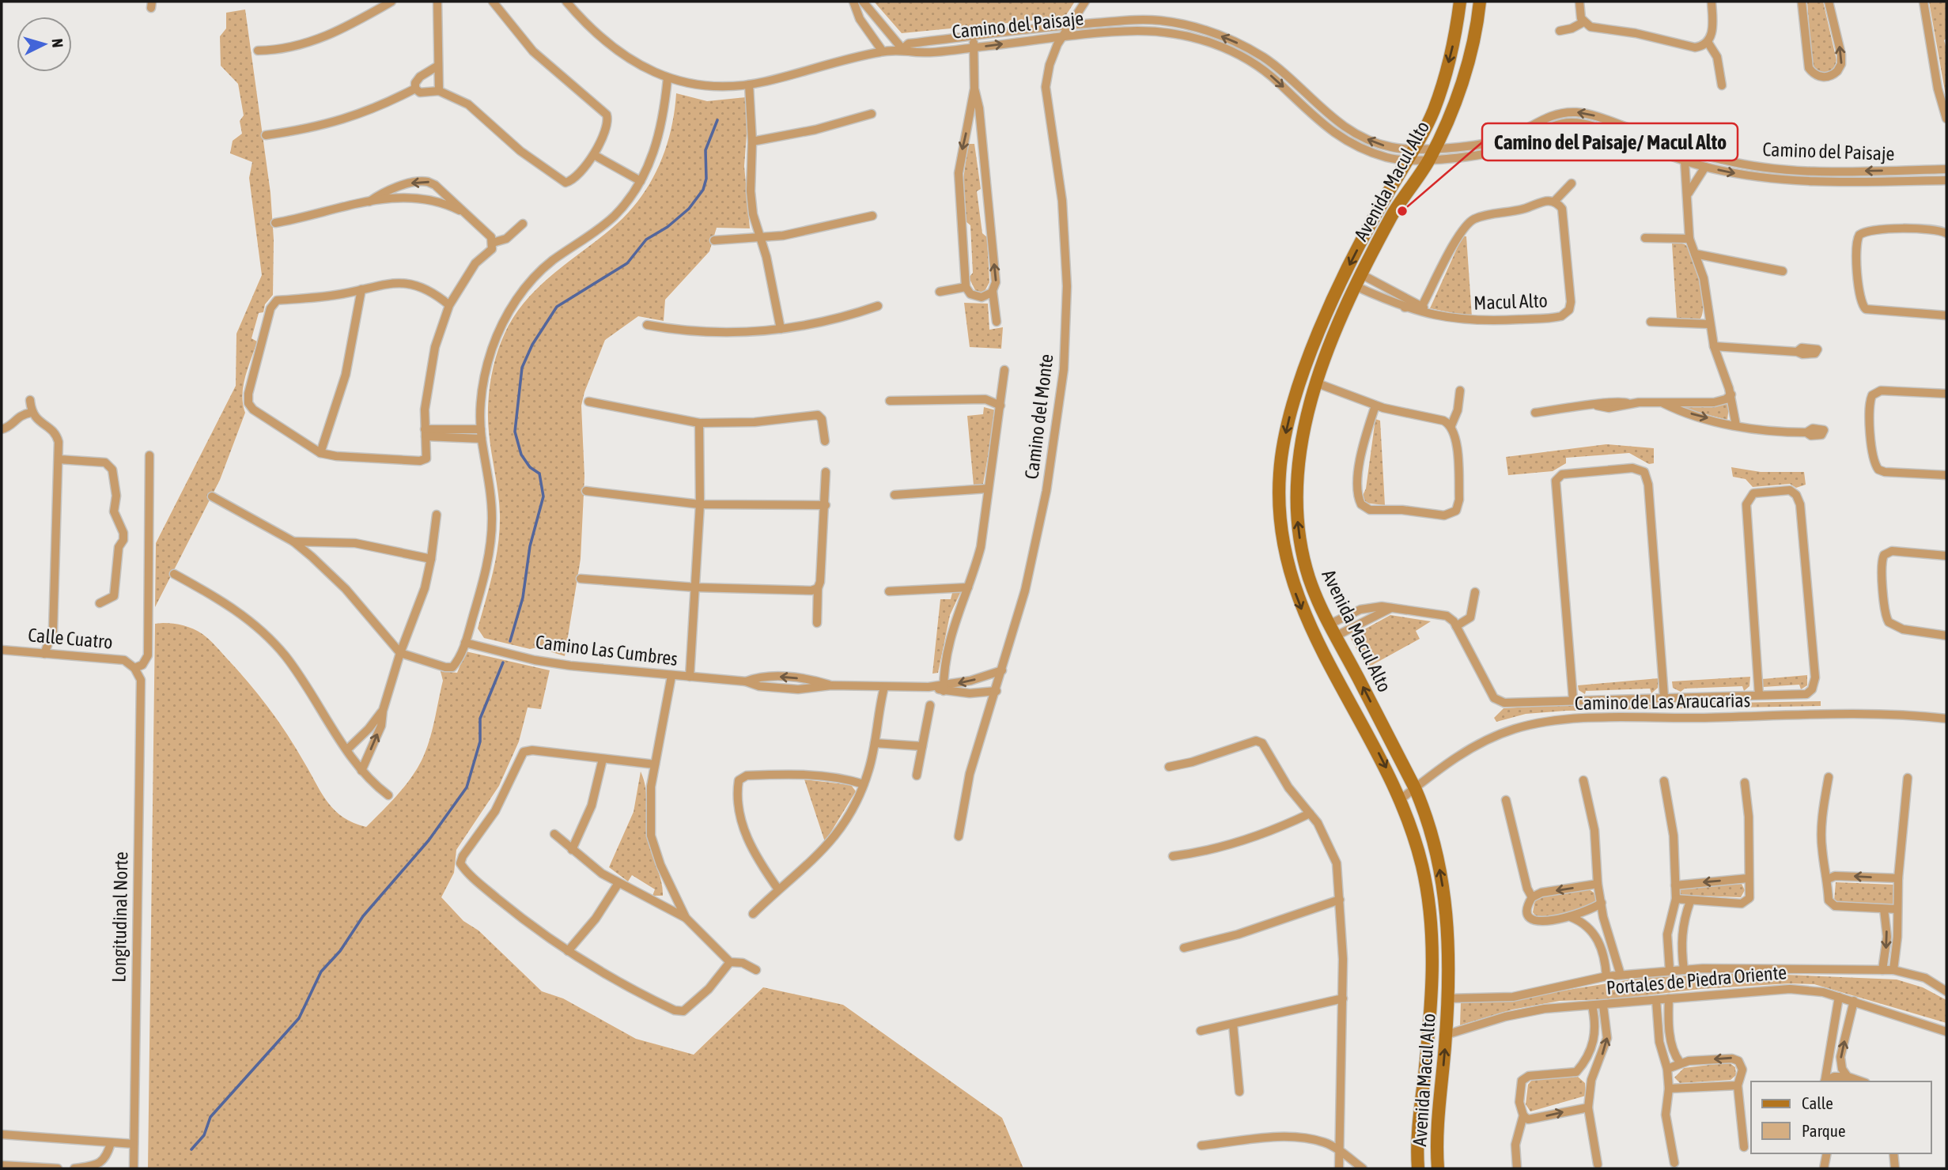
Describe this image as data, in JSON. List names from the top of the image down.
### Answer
{
  "streets": {
    "street": [
      "Camino del Paisaje",
      "Avenida Macul Alto",
      "Macul Alto",
      "Camino del Monte",
      "Calle Cuatro",
      "Camino Las Cumbres",
      "Camino de Las Araucarias",
      "Longitudinal Norte",
      "Portales de Piedra Oriente"
    ]
  },
  "crossings": [
    ["Camino del Paisaje", "Avenida Macul Alto"],
    ["Camino del Paisaje", "Camino del Monte"],
    ["Avenida Macul Alto", "Macul Alto"],
    ["Avenida Macul Alto", "Camino de Las Araucarias"],
    ["Avenida Macul Alto", "Portales de Piedra Oriente"],
    ["Camino del Monte", "Camino Las Cumbres"],
    ["Calle Cuatro", "Longitudinal Norte"]
  ],
  "places": ["Camino del Paisaje/ Macul Alto"],
  "legend": ["Calle", "Parque"],
  "north": "right"
}
